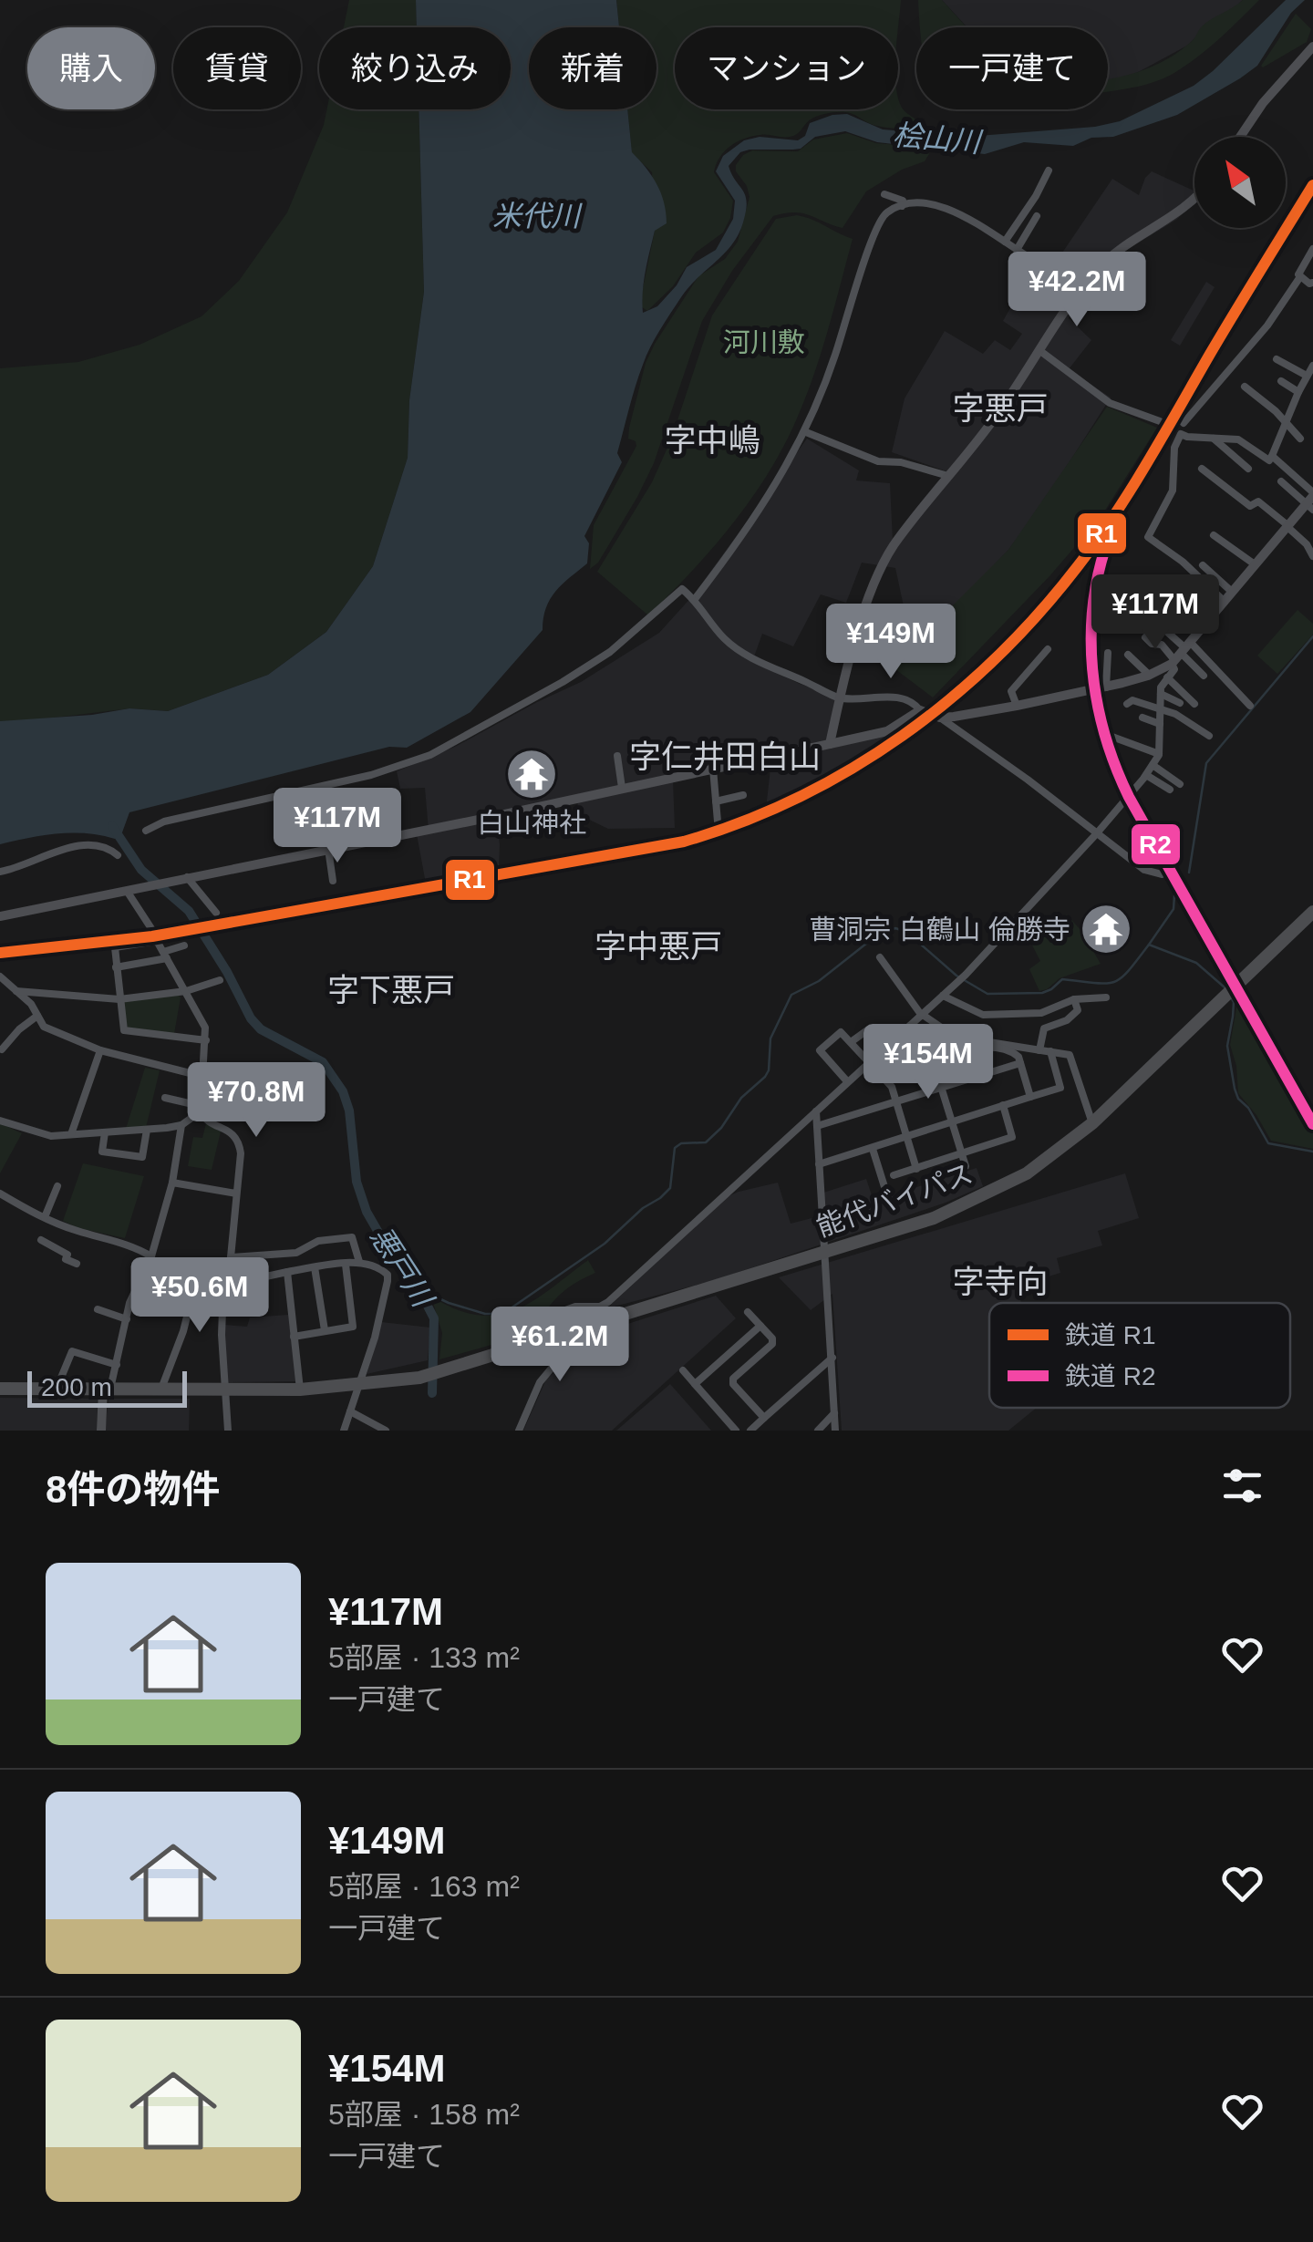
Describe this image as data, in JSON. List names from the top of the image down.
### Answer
{
  "streets": {
    "highway": ["能代バイパス"]
  },
  "districts": [
    "字悪戸",
    "字中嶋",
    "字仁井田白山",
    "字中悪戸",
    "字下悪戸",
    "字寺向"
  ],
  "water": ["桧山川", "米代川", "悪戸川"],
  "parks": ["河川敷"],
  "places": {
    "temple": ["白山神社", "曹洞宗 白鶴山 倫勝寺"]
  },
  "lines": ["rail line R1", "rail line R2"],
  "legend": ["鉄道 R1", "鉄道 R2"],
  "scale_bar": "200 m",
  "north": "top left",
  "page": {
    "chip": [
      "購入",
      "賃貸",
      "絞り込み",
      "新着",
      "マンション",
      "一戸建て"
    ],
    "price": [
      "¥42.2M",
      "¥117M",
      "¥149M",
      "¥117M",
      "¥154M",
      "¥70.8M",
      "¥50.6M",
      "¥61.2M"
    ],
    "scale": "200 m",
    "heading": "8件の物件",
    "list": [
      {
        "name": "¥117M",
        "note": "5部屋 · 133 m² · 一戸建て"
      },
      {
        "name": "¥149M",
        "note": "5部屋 · 163 m² · 一戸建て"
      },
      {
        "name": "¥154M",
        "note": "5部屋 · 158 m² · 一戸建て"
      }
    ]
  }
}
